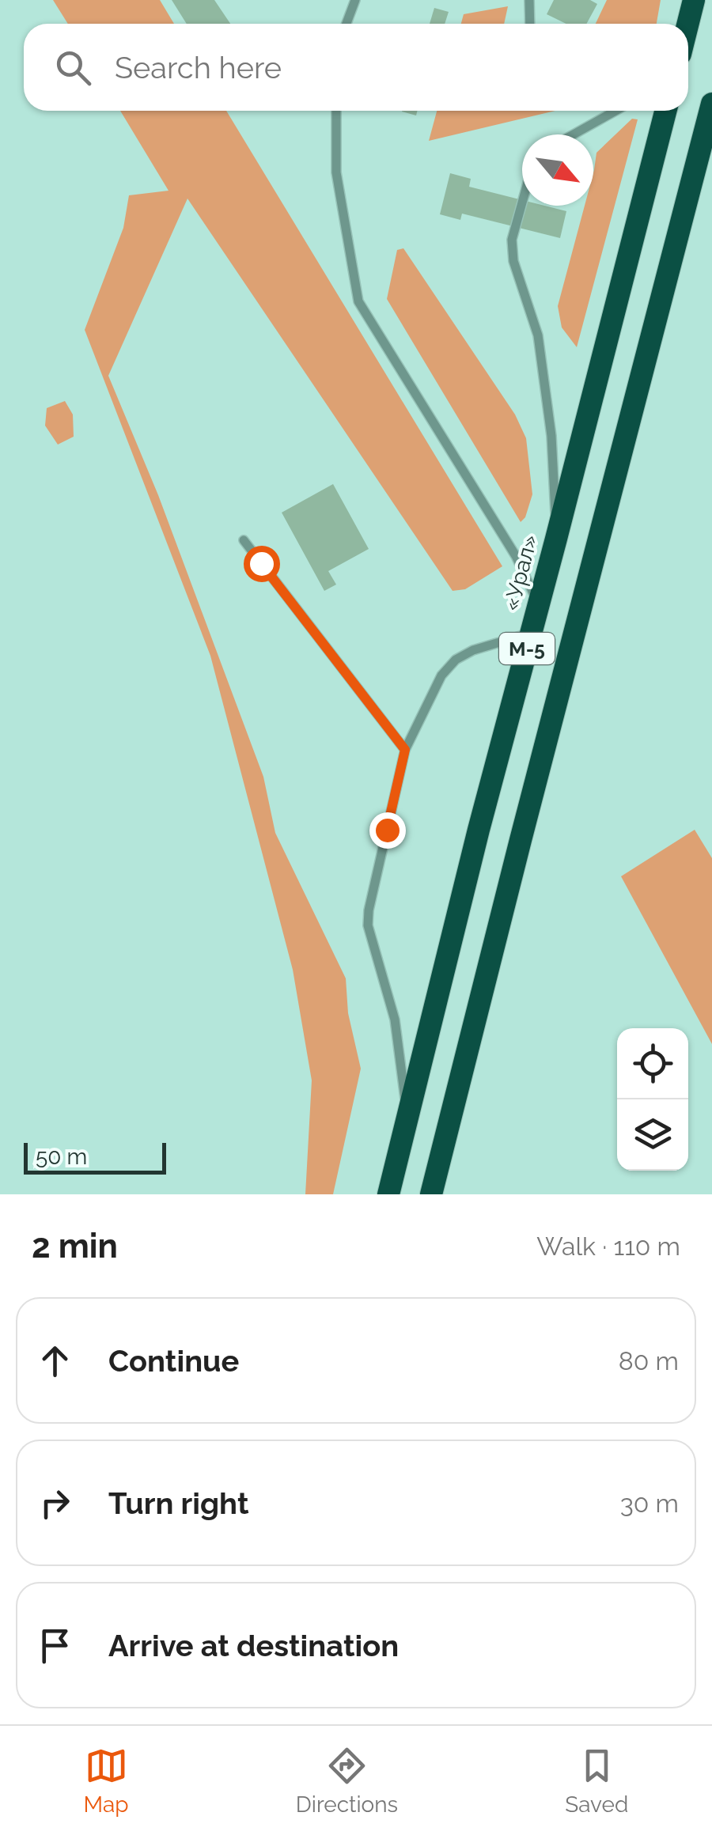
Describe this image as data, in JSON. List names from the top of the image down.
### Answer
{
  "streets": {
    "highway": ["«Урал»", "М-5"]
  },
  "scale_bar": "50 m",
  "north": "bottom right",
  "page": {
    "search": "Search here",
    "scale": "50 m",
    "heading": ["2 min", "Walk · 110 m"],
    "list": [
      ["Continue", "80 m"],
      ["Turn right", "30 m"],
      "Arrive at destination"
    ],
    "nav": ["Map", "Directions", "Saved"]
  }
}
